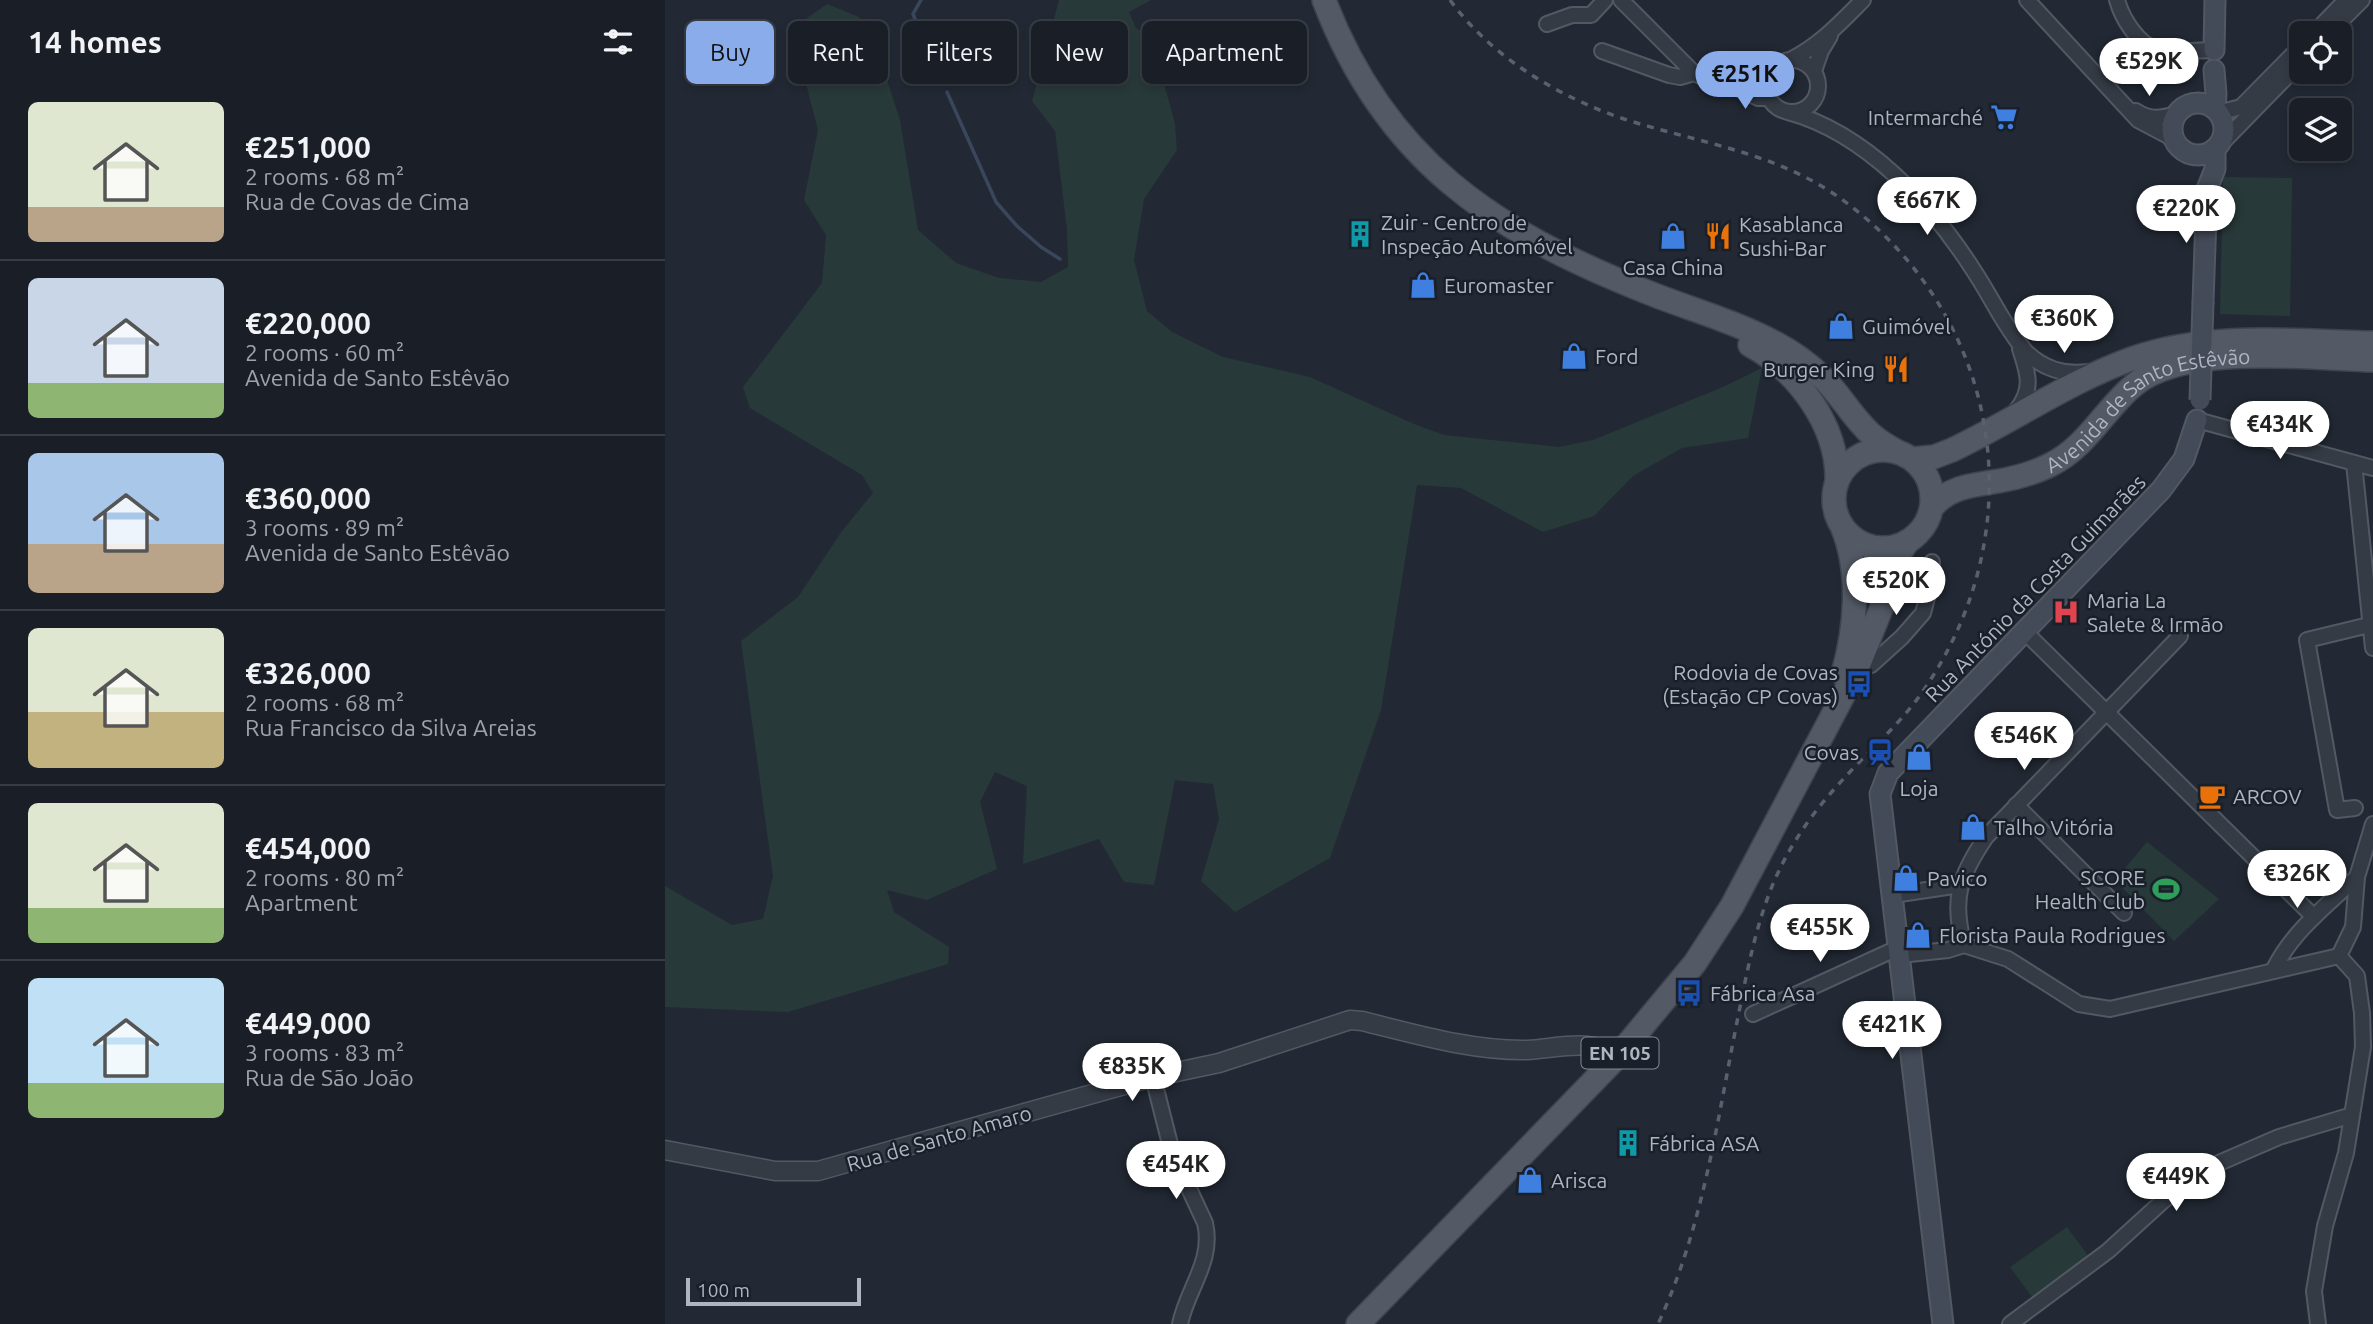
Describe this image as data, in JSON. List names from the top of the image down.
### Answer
{
  "streets": {
    "main road": ["Avenida de Santo Estêvão", "Rua António da Costa Guimarães", "EN 105"],
    "street": ["Rua de Santo Amaro"]
  },
  "crossings": [
    ["Avenida de Santo Estêvão", "EN 105"],
    ["EN 105", "Rua de Santo Amaro"]
  ],
  "places": {
    "supermarket": ["Intermarché"],
    "building": ["Zuir - Centro de Inspeção Automóvel", "Fábrica ASA"],
    "shop": [
      "Casa China",
      "Euromaster",
      "Guimóvel",
      "Ford",
      "Loja",
      "Talho Vitória",
      "Pavico",
      "Florista Paula Rodrigues",
      "Arisca"
    ],
    "restaurant": ["Kasablanca Sushi-Bar", "Burger King"],
    "hospital": ["Maria La Salete & Irmão"],
    "bus stop": ["Rodovia de Covas (Estação CP Covas)", "Fábrica Asa"],
    "station": ["Covas"],
    "cafe": ["ARCOV"],
    "sports": ["SCORE Health Club"]
  },
  "scale_bar": "100 m",
  "page": {
    "heading": "14 homes",
    "chip": [
      "Buy",
      "Rent",
      "Filters",
      "New",
      "Apartment"
    ],
    "price": [
      "€529K",
      "€251K",
      "€667K",
      "€220K",
      "€360K",
      "€434K",
      "€520K",
      "€546K",
      "€326K",
      "€455K",
      "€421K",
      "€835K",
      "€454K",
      "€449K"
    ],
    "list": [
      {
        "name": "€251,000",
        "note": "2 rooms · 68 m² · Rua de Covas de Cima"
      },
      {
        "name": "€220,000",
        "note": "2 rooms · 60 m² · Avenida de Santo Estêvão"
      },
      {
        "name": "€360,000",
        "note": "3 rooms · 89 m² · Avenida de Santo Estêvão"
      },
      {
        "name": "€326,000",
        "note": "2 rooms · 68 m² · Rua Francisco da Silva Areias"
      },
      {
        "name": "€454,000",
        "note": "2 rooms · 80 m² · Apartment"
      },
      {
        "name": "€449,000",
        "note": "3 rooms · 83 m² · Rua de São João"
      }
    ],
    "scale": "100 m"
  }
}
